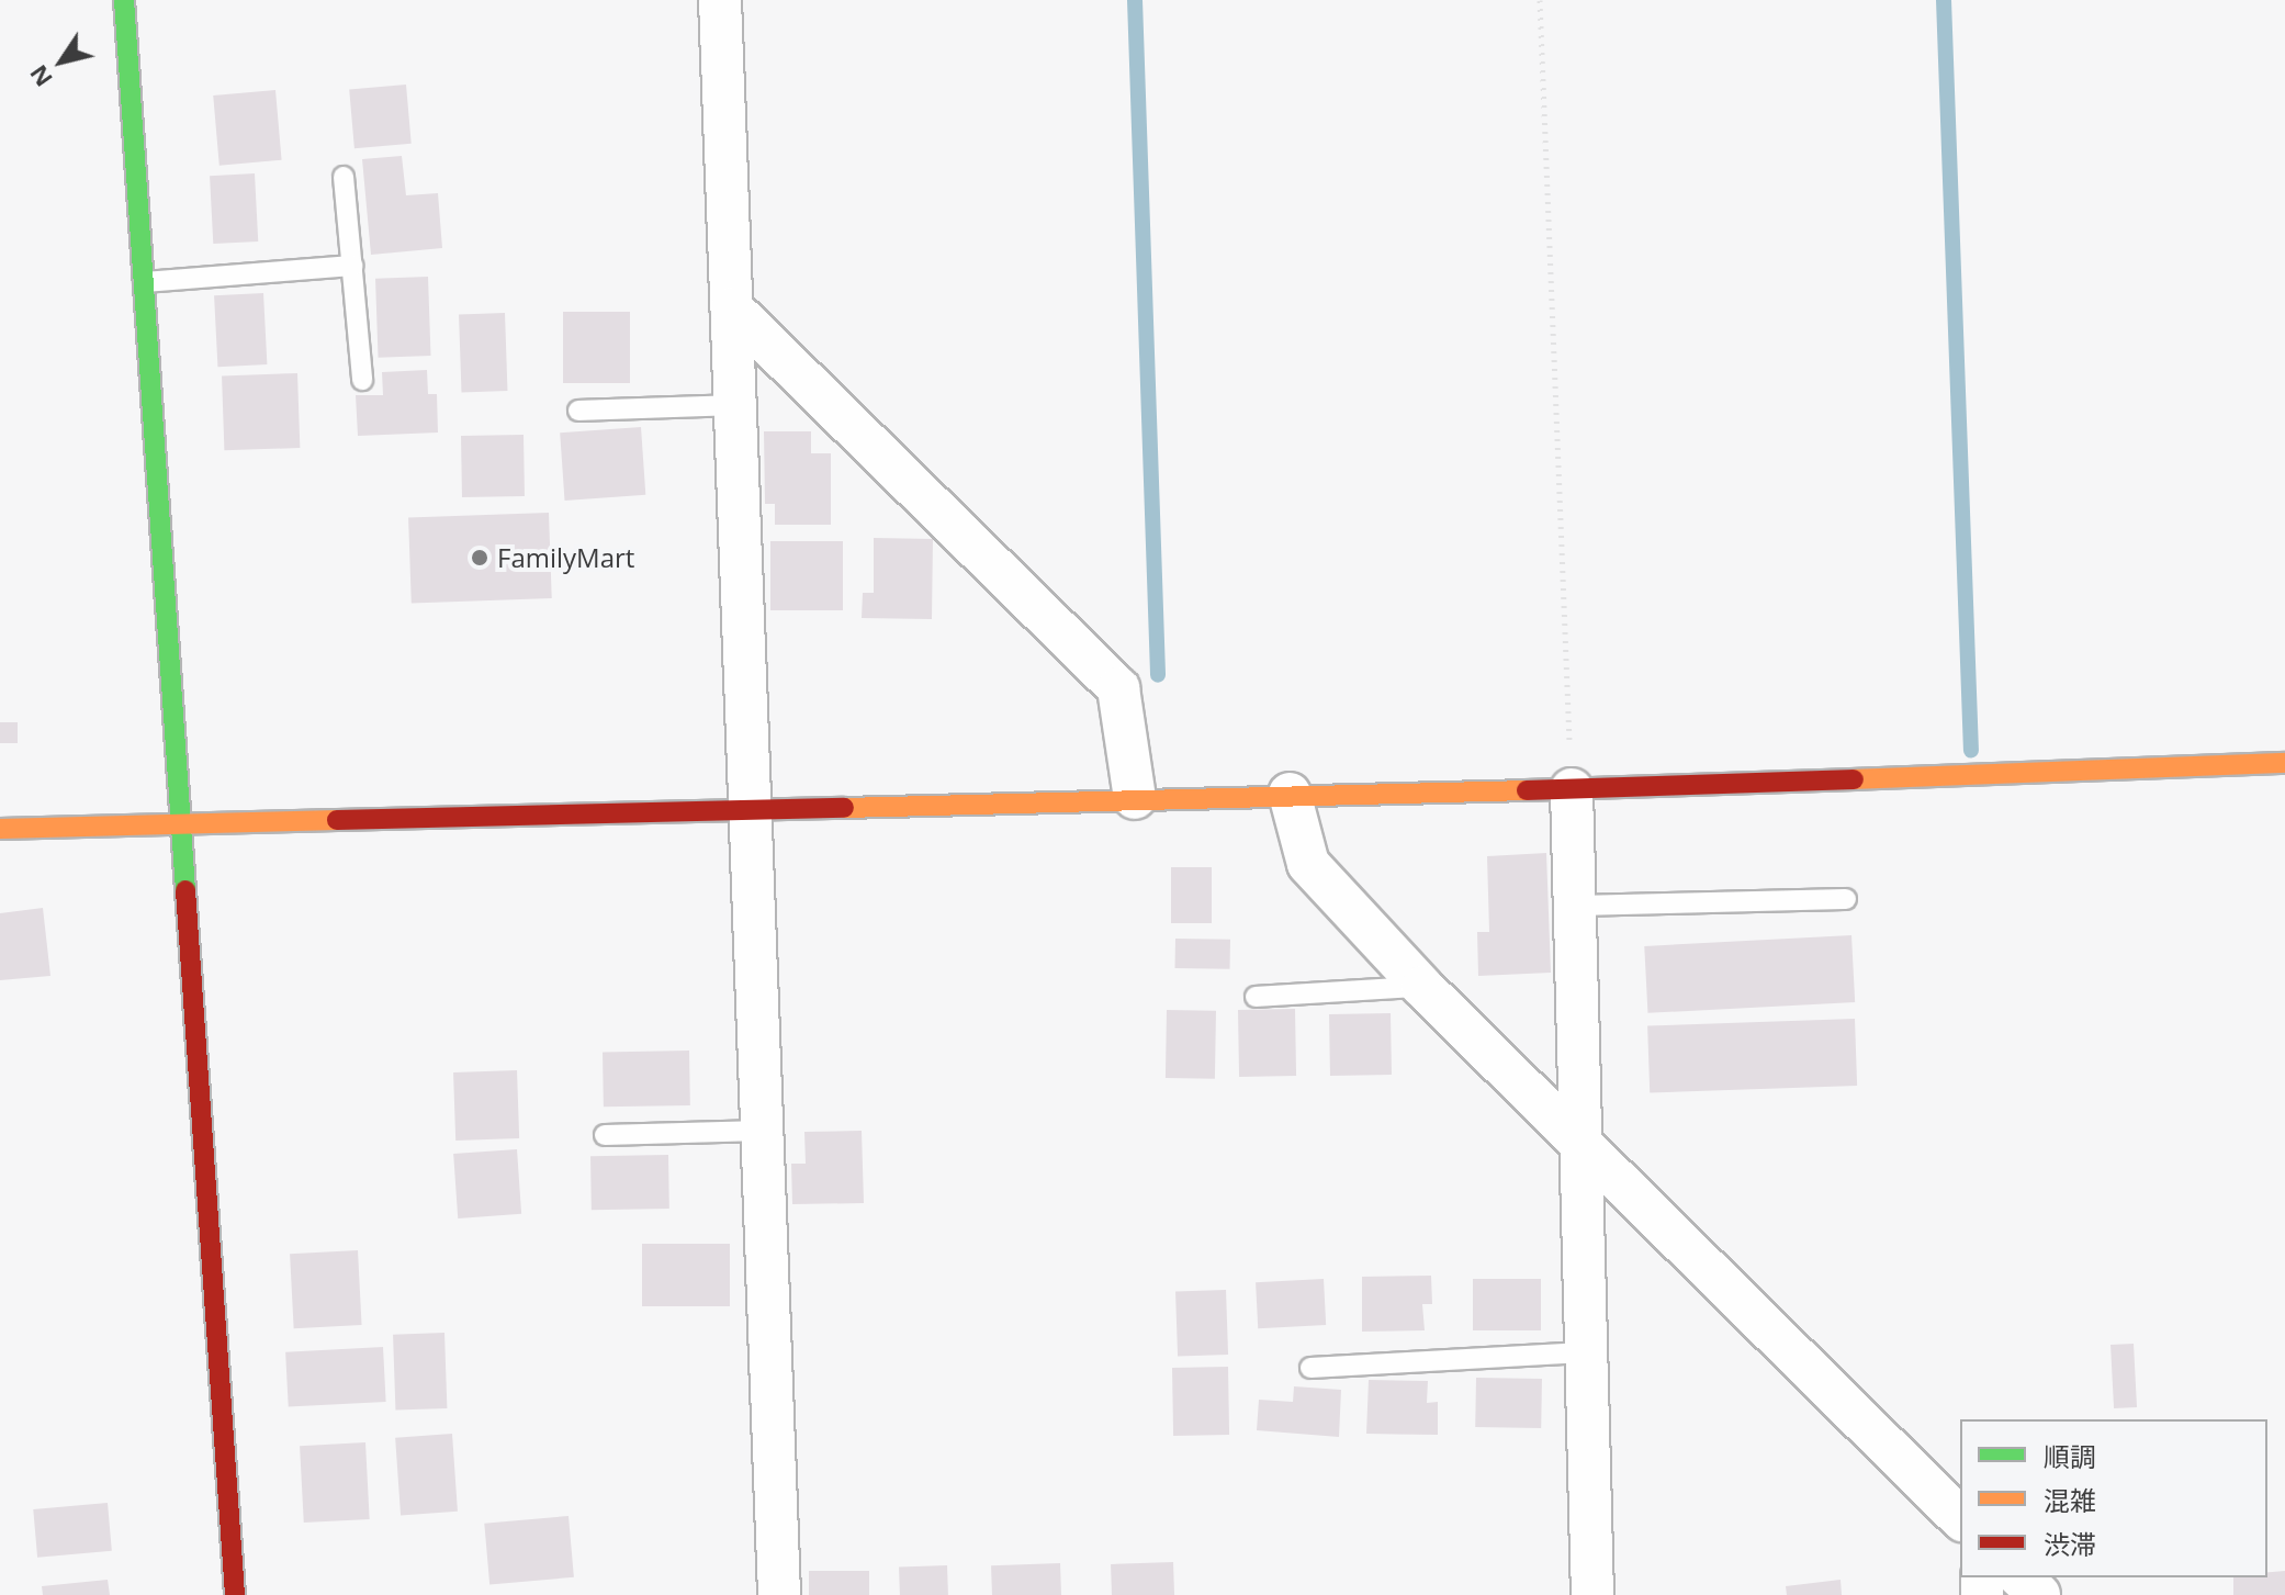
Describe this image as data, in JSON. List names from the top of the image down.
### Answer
{
  "places": ["FamilyMart"],
  "legend": ["順調", "混雑", "渋滞"],
  "north": "bottom left"
}
